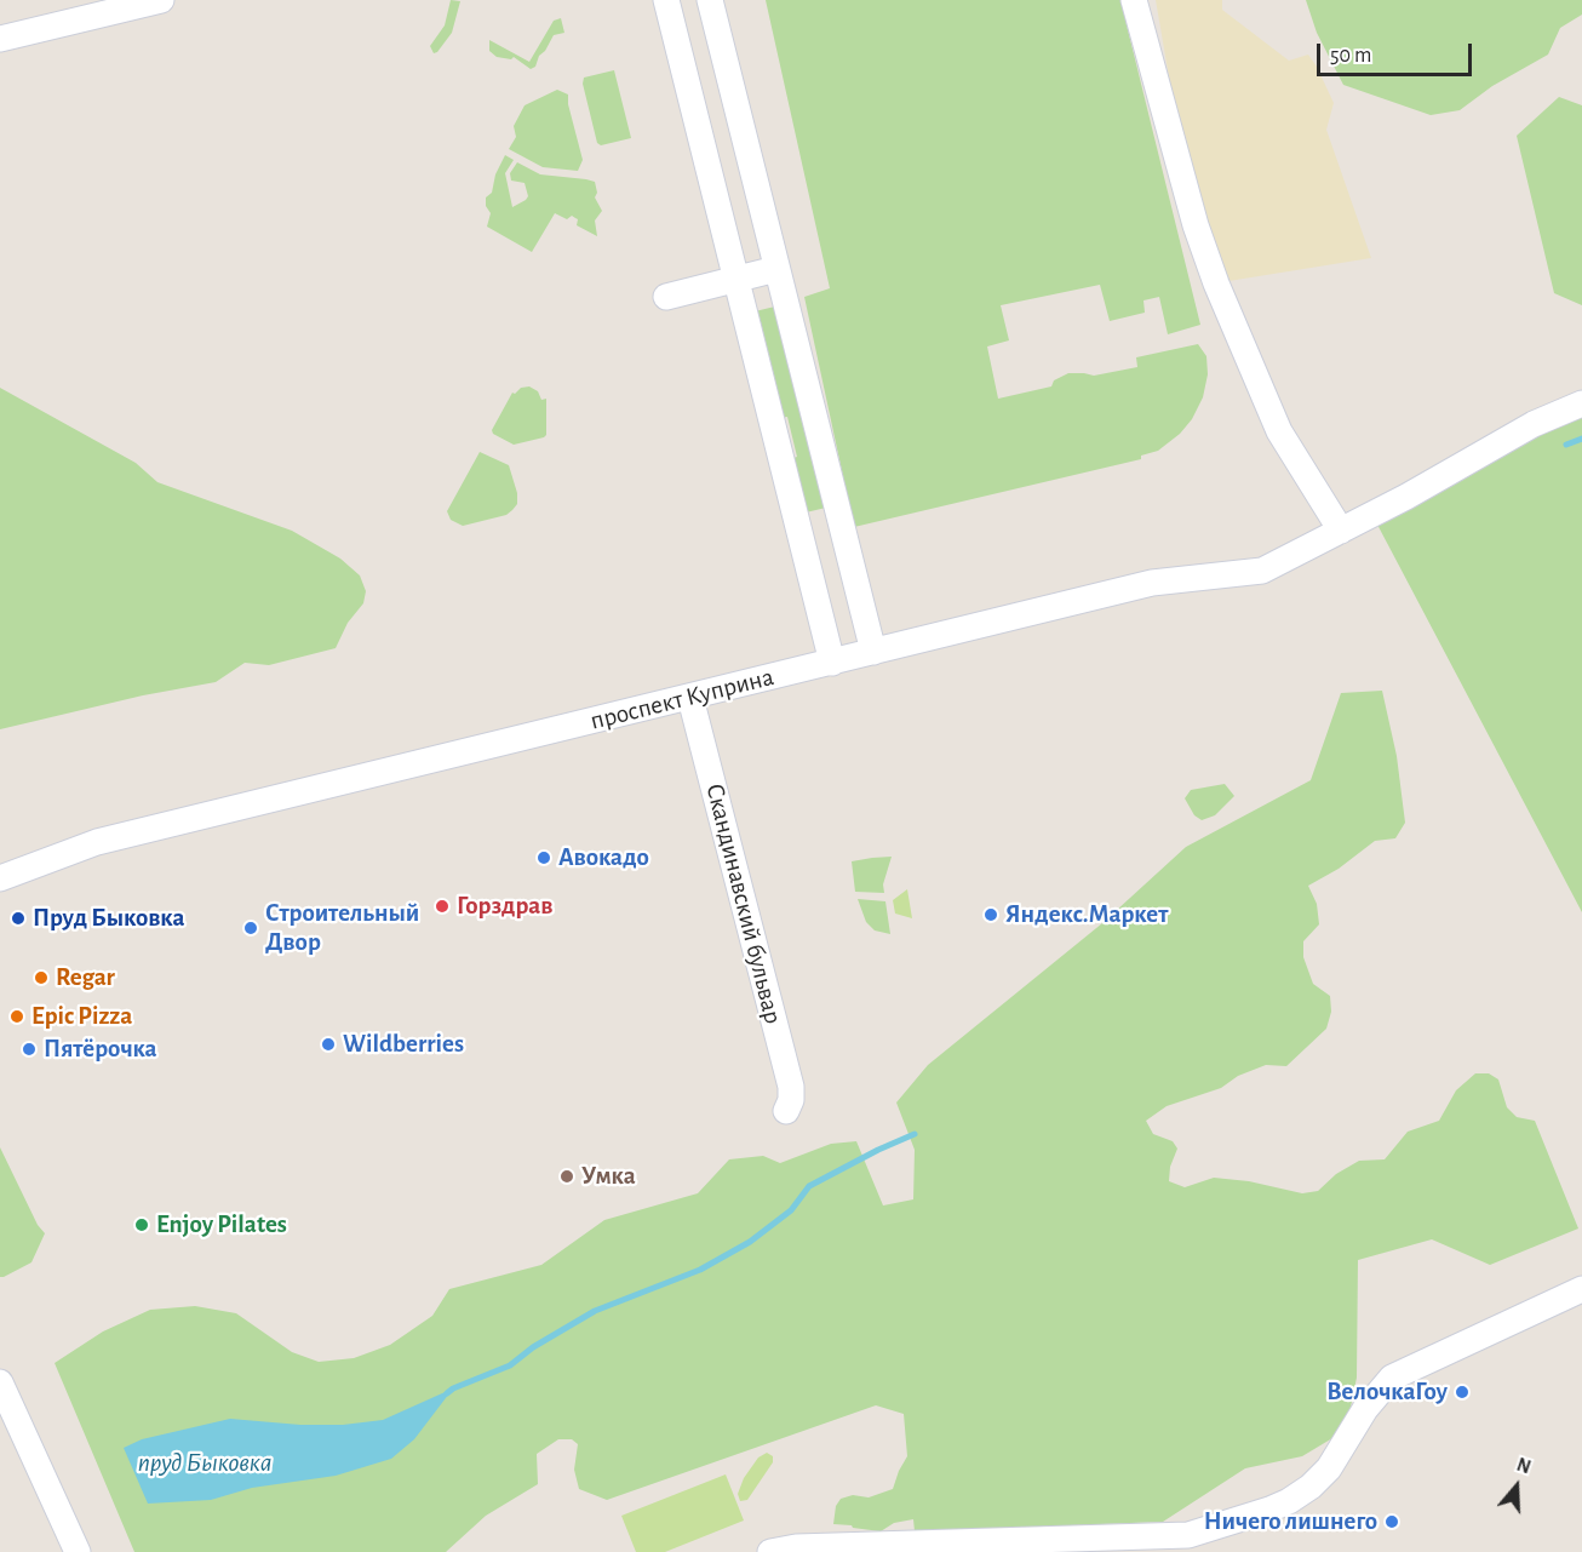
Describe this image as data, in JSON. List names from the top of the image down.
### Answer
{
  "streets": {
    "street": ["проспект Куприна", "Скандинавский бульвар"]
  },
  "crossings": [
    ["проспект Куприна", "Скандинавский бульвар"]
  ],
  "water": ["пруд Быковка"],
  "places": [
    "Авокадо",
    "Горздрав",
    "Яндекс.Маркет",
    "Пруд Быковка",
    "Строительный Двор",
    "Regar",
    "Epic Pizza",
    "Wildberries",
    "Пятёрочка",
    "Умка",
    "Enjoy Pilates",
    "ВелочкаГоу",
    "Ничего лишнего"
  ],
  "scale_bar": "50 m",
  "north": "top"
}
